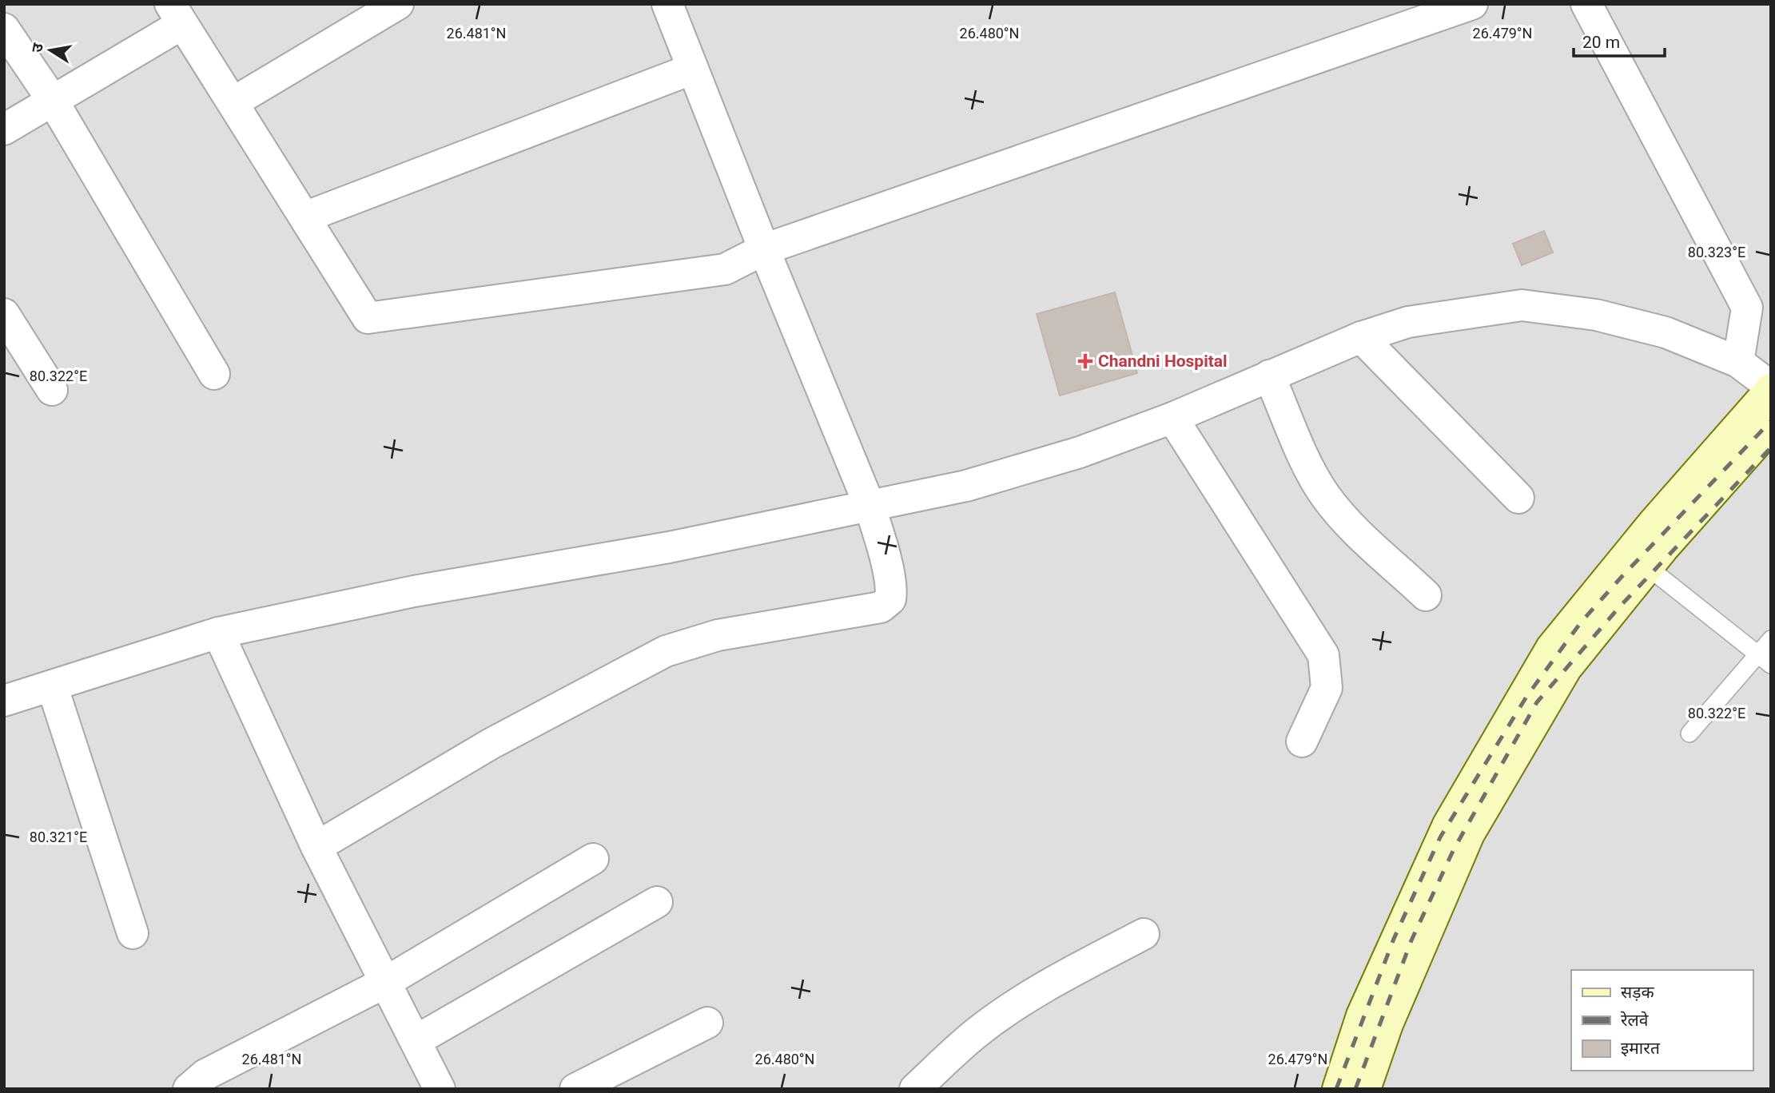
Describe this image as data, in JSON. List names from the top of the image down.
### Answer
{
  "places": {
    "health": ["Chandni Hospital"]
  },
  "legend": ["सड़क", "रेलवे", "इमारत"],
  "scale_bar": "20 m",
  "north": "left",
  "coordinates": [
    "26.481°N",
    "26.480°N",
    "26.479°N",
    "80.323°E",
    "80.322°E",
    "80.321°E"
  ]
}
